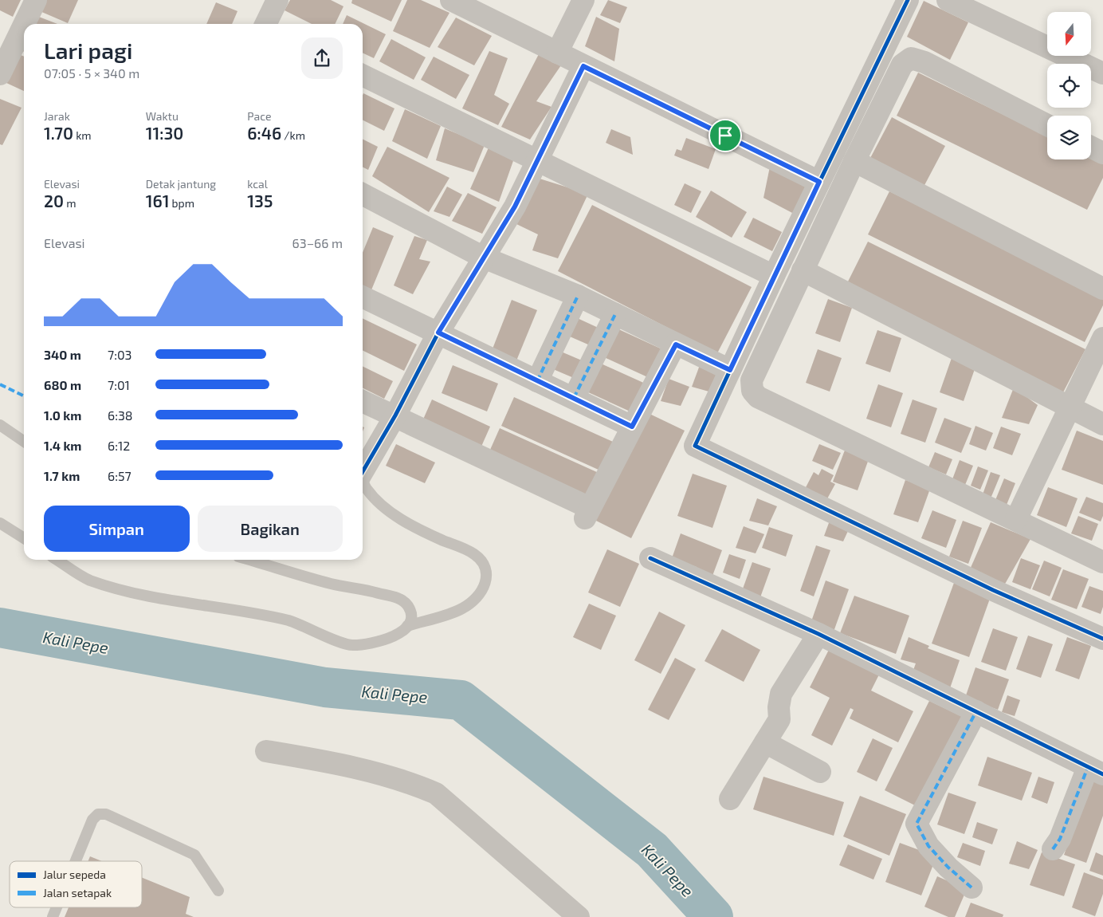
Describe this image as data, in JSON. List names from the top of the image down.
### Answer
{
  "water": ["Kali Pepe"],
  "legend": ["Jalur sepeda", "Jalan setapak"],
  "north": "bottom",
  "page": {
    "heading": ["Lari pagi", "07:05 · 5 × 340 m"],
    "stats": [
      ["Jarak", "1.70 km"],
      ["Waktu", "11:30"],
      ["Pace", "6:46 /km"],
      ["Elevasi", "20 m"],
      ["Detak jantung", "161 bpm"],
      ["kcal", "135"]
    ],
    "chart": ["Elevasi", "63–66 m"],
    "list": [
      {
        "name": "340 m",
        "note": "7:03"
      },
      {
        "name": "680 m",
        "note": "7:01"
      },
      {
        "name": "1.0 km",
        "note": "6:38"
      },
      {
        "name": "1.4 km",
        "note": "6:12"
      },
      {
        "name": "1.7 km",
        "note": "6:57"
      }
    ],
    "buttons": ["Simpan", "Bagikan"]
  }
}
